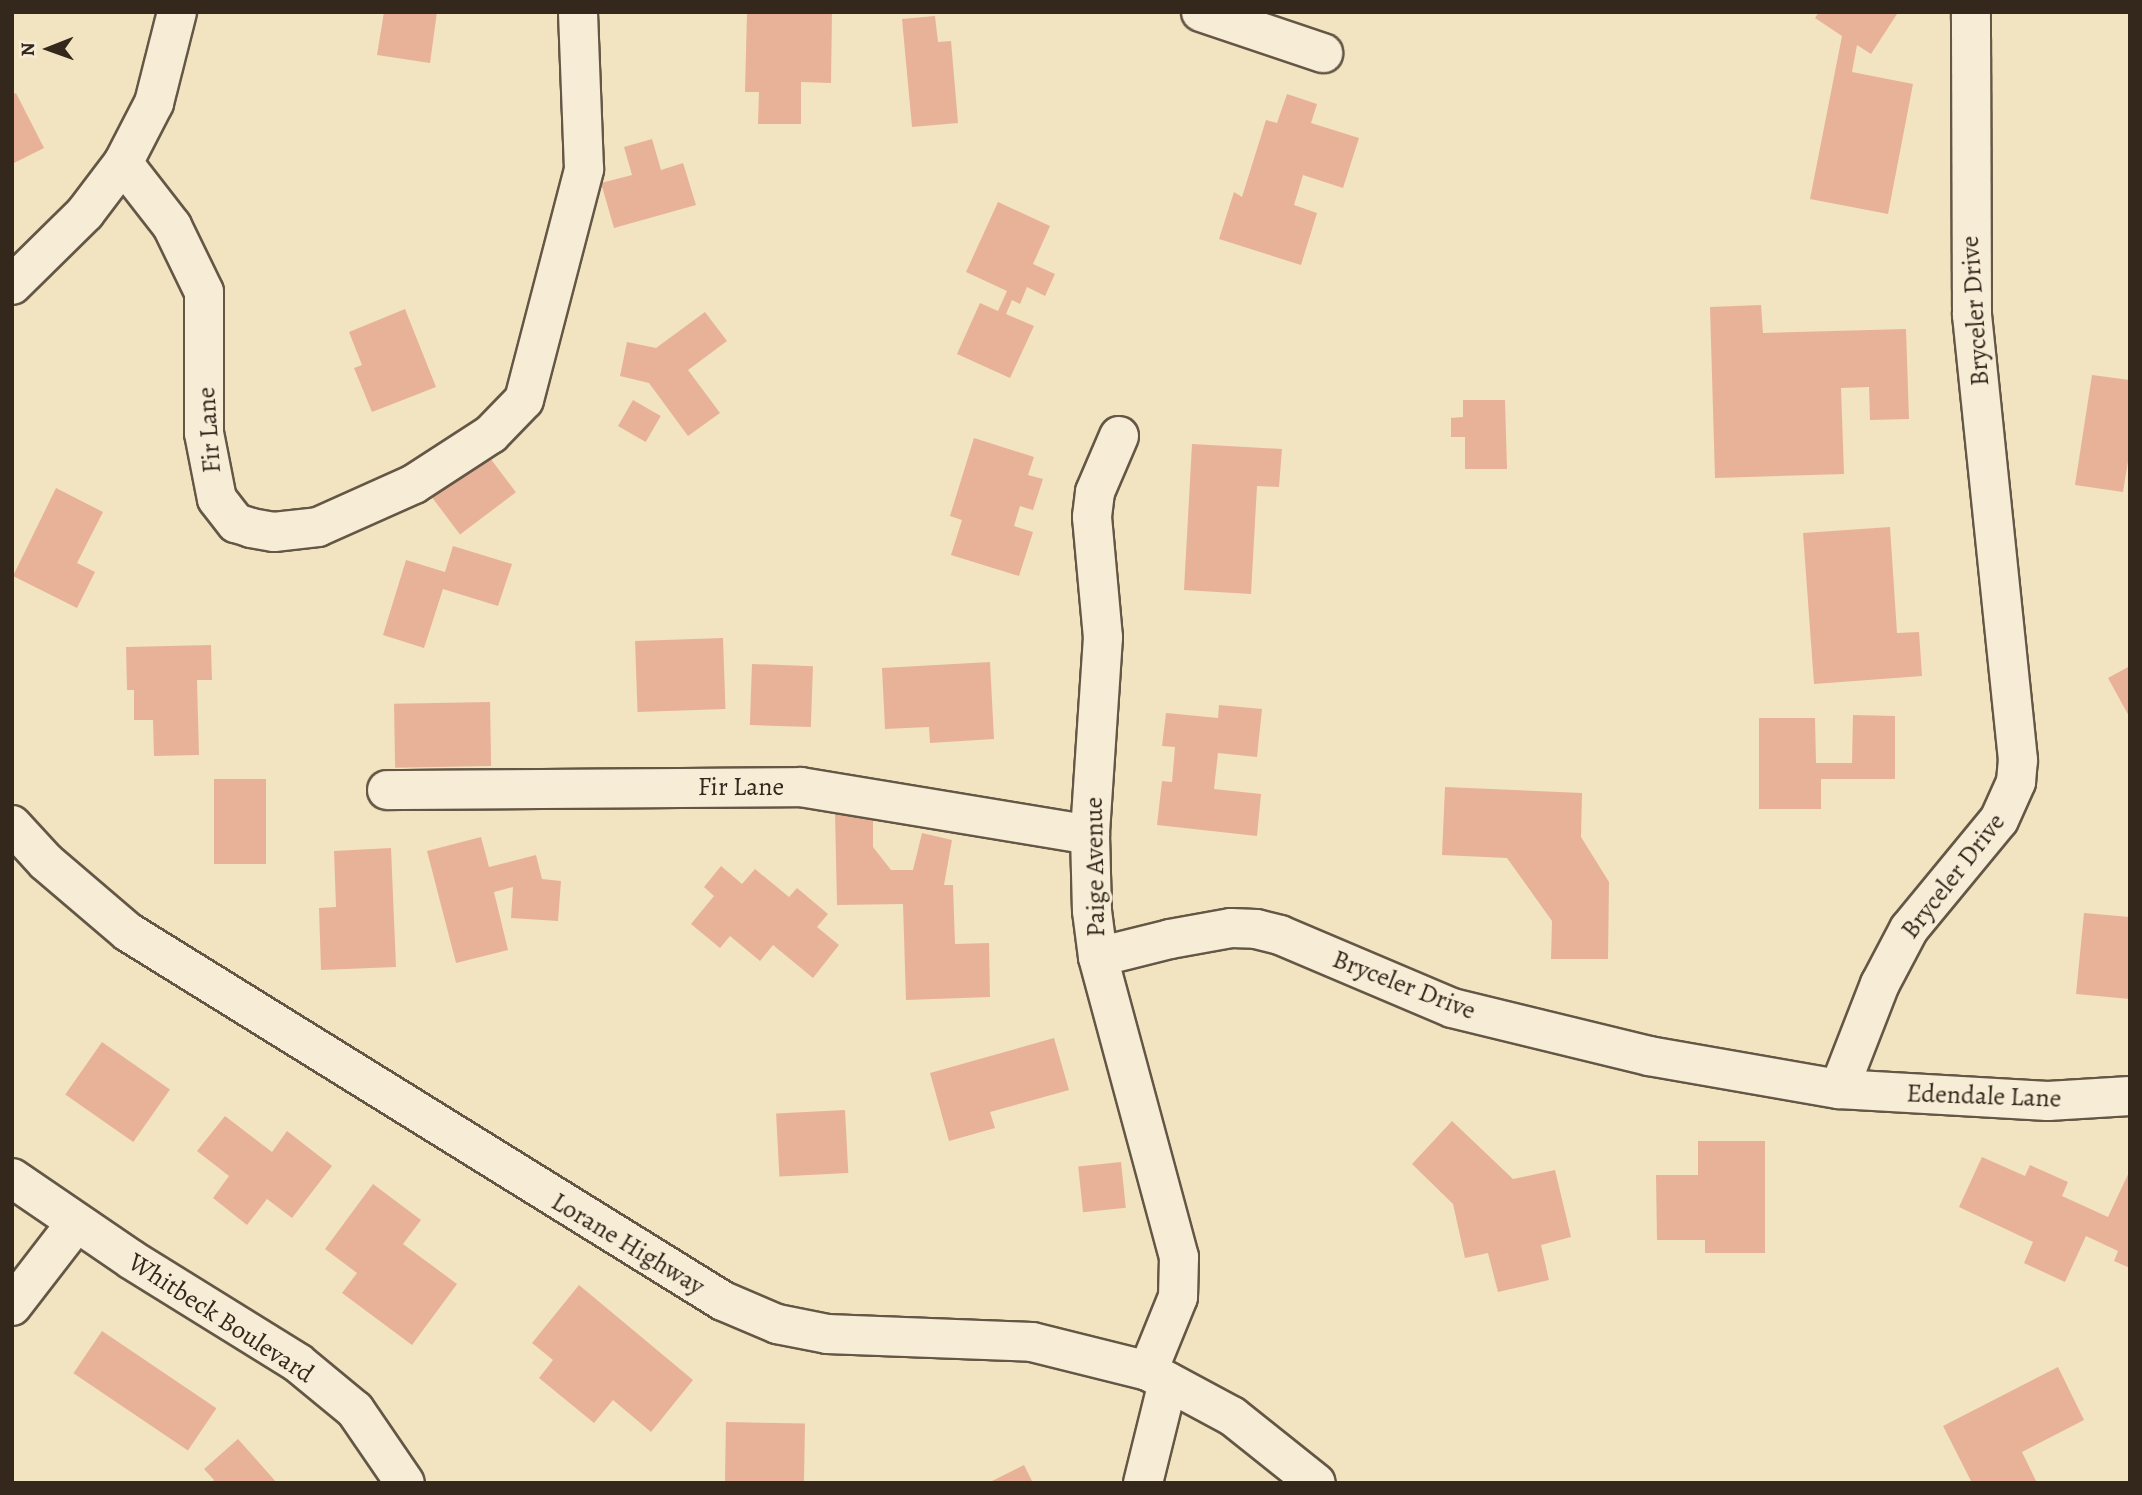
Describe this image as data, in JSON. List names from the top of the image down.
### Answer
{
  "streets": {
    "street": [
      "Bryceler Drive",
      "Fir Lane",
      "Paige Avenue",
      "Edendale Lane",
      "Lorane Highway",
      "Whitbeck Boulevard"
    ]
  },
  "crossings": [
    ["Bryceler Drive", "Paige Avenue"],
    ["Bryceler Drive", "Edendale Lane"],
    ["Fir Lane", "Paige Avenue"],
    ["Paige Avenue", "Lorane Highway"]
  ],
  "north": "left"
}
